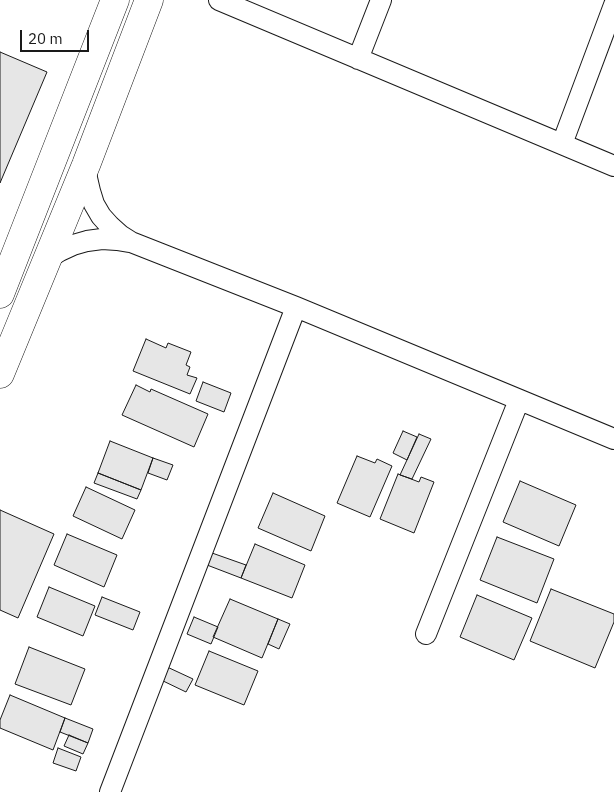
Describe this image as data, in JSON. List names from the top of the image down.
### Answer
{
  "scale_bar": "20 m"
}
